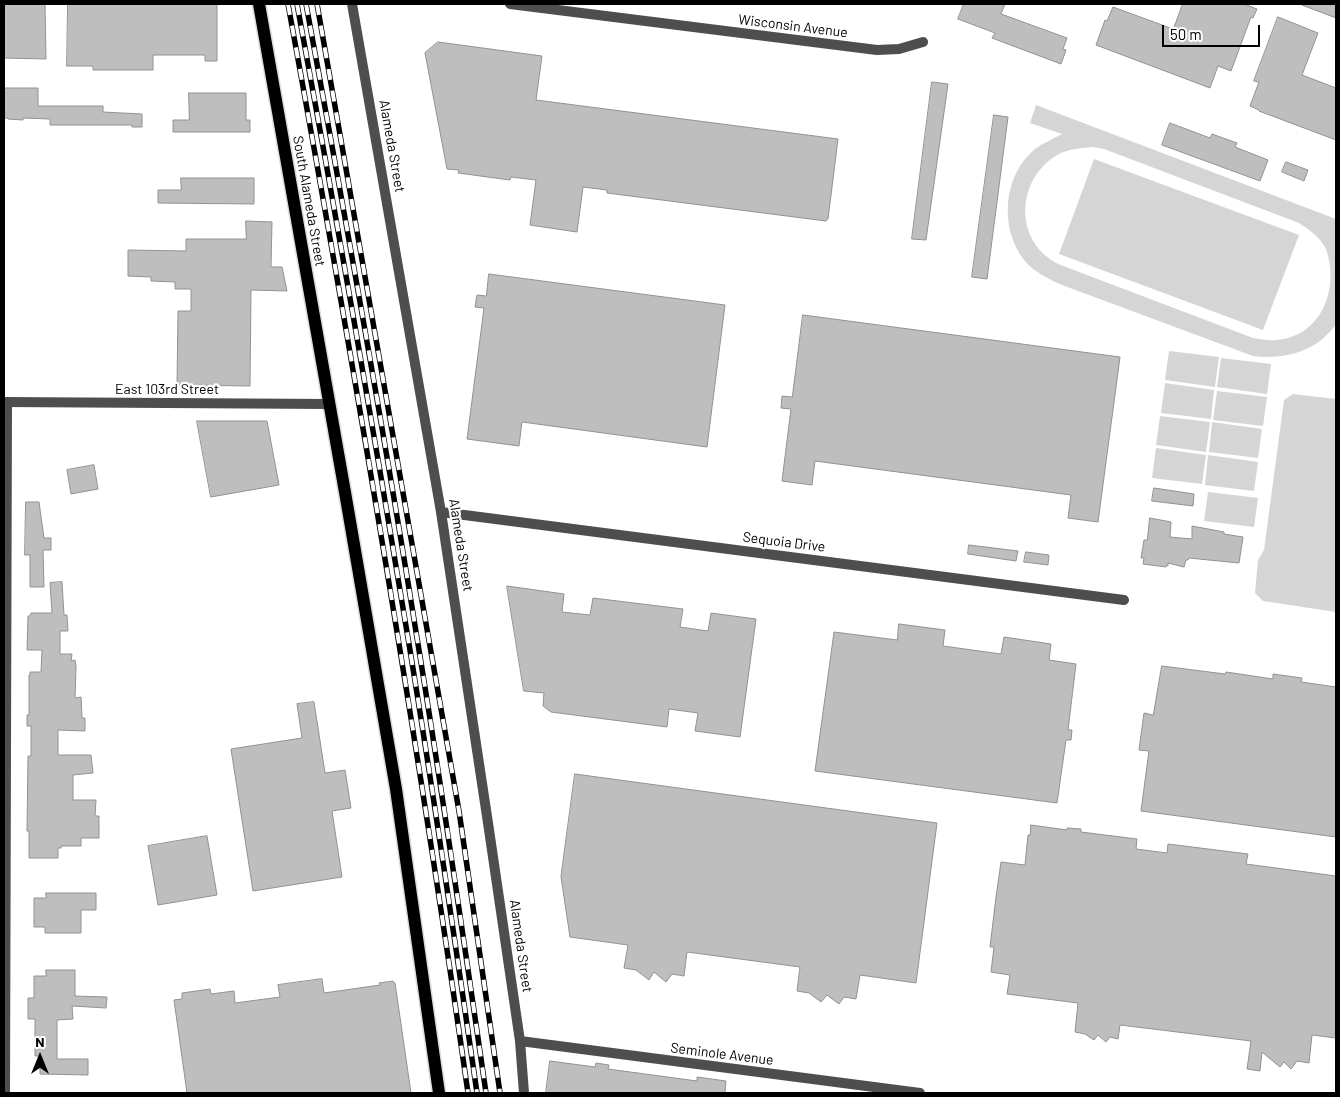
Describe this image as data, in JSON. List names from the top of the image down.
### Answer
{
  "streets": {
    "main road": ["South Alameda Street"],
    "street": [
      "Wisconsin Avenue",
      "Alameda Street",
      "East 103rd Street",
      "Sequoia Drive",
      "Seminole Avenue"
    ]
  },
  "crossings": [
    ["Alameda Street", "Sequoia Drive"],
    ["Alameda Street", "Seminole Avenue"],
    ["South Alameda Street", "East 103rd Street"]
  ],
  "scale_bar": "50 m",
  "north": "top"
}
